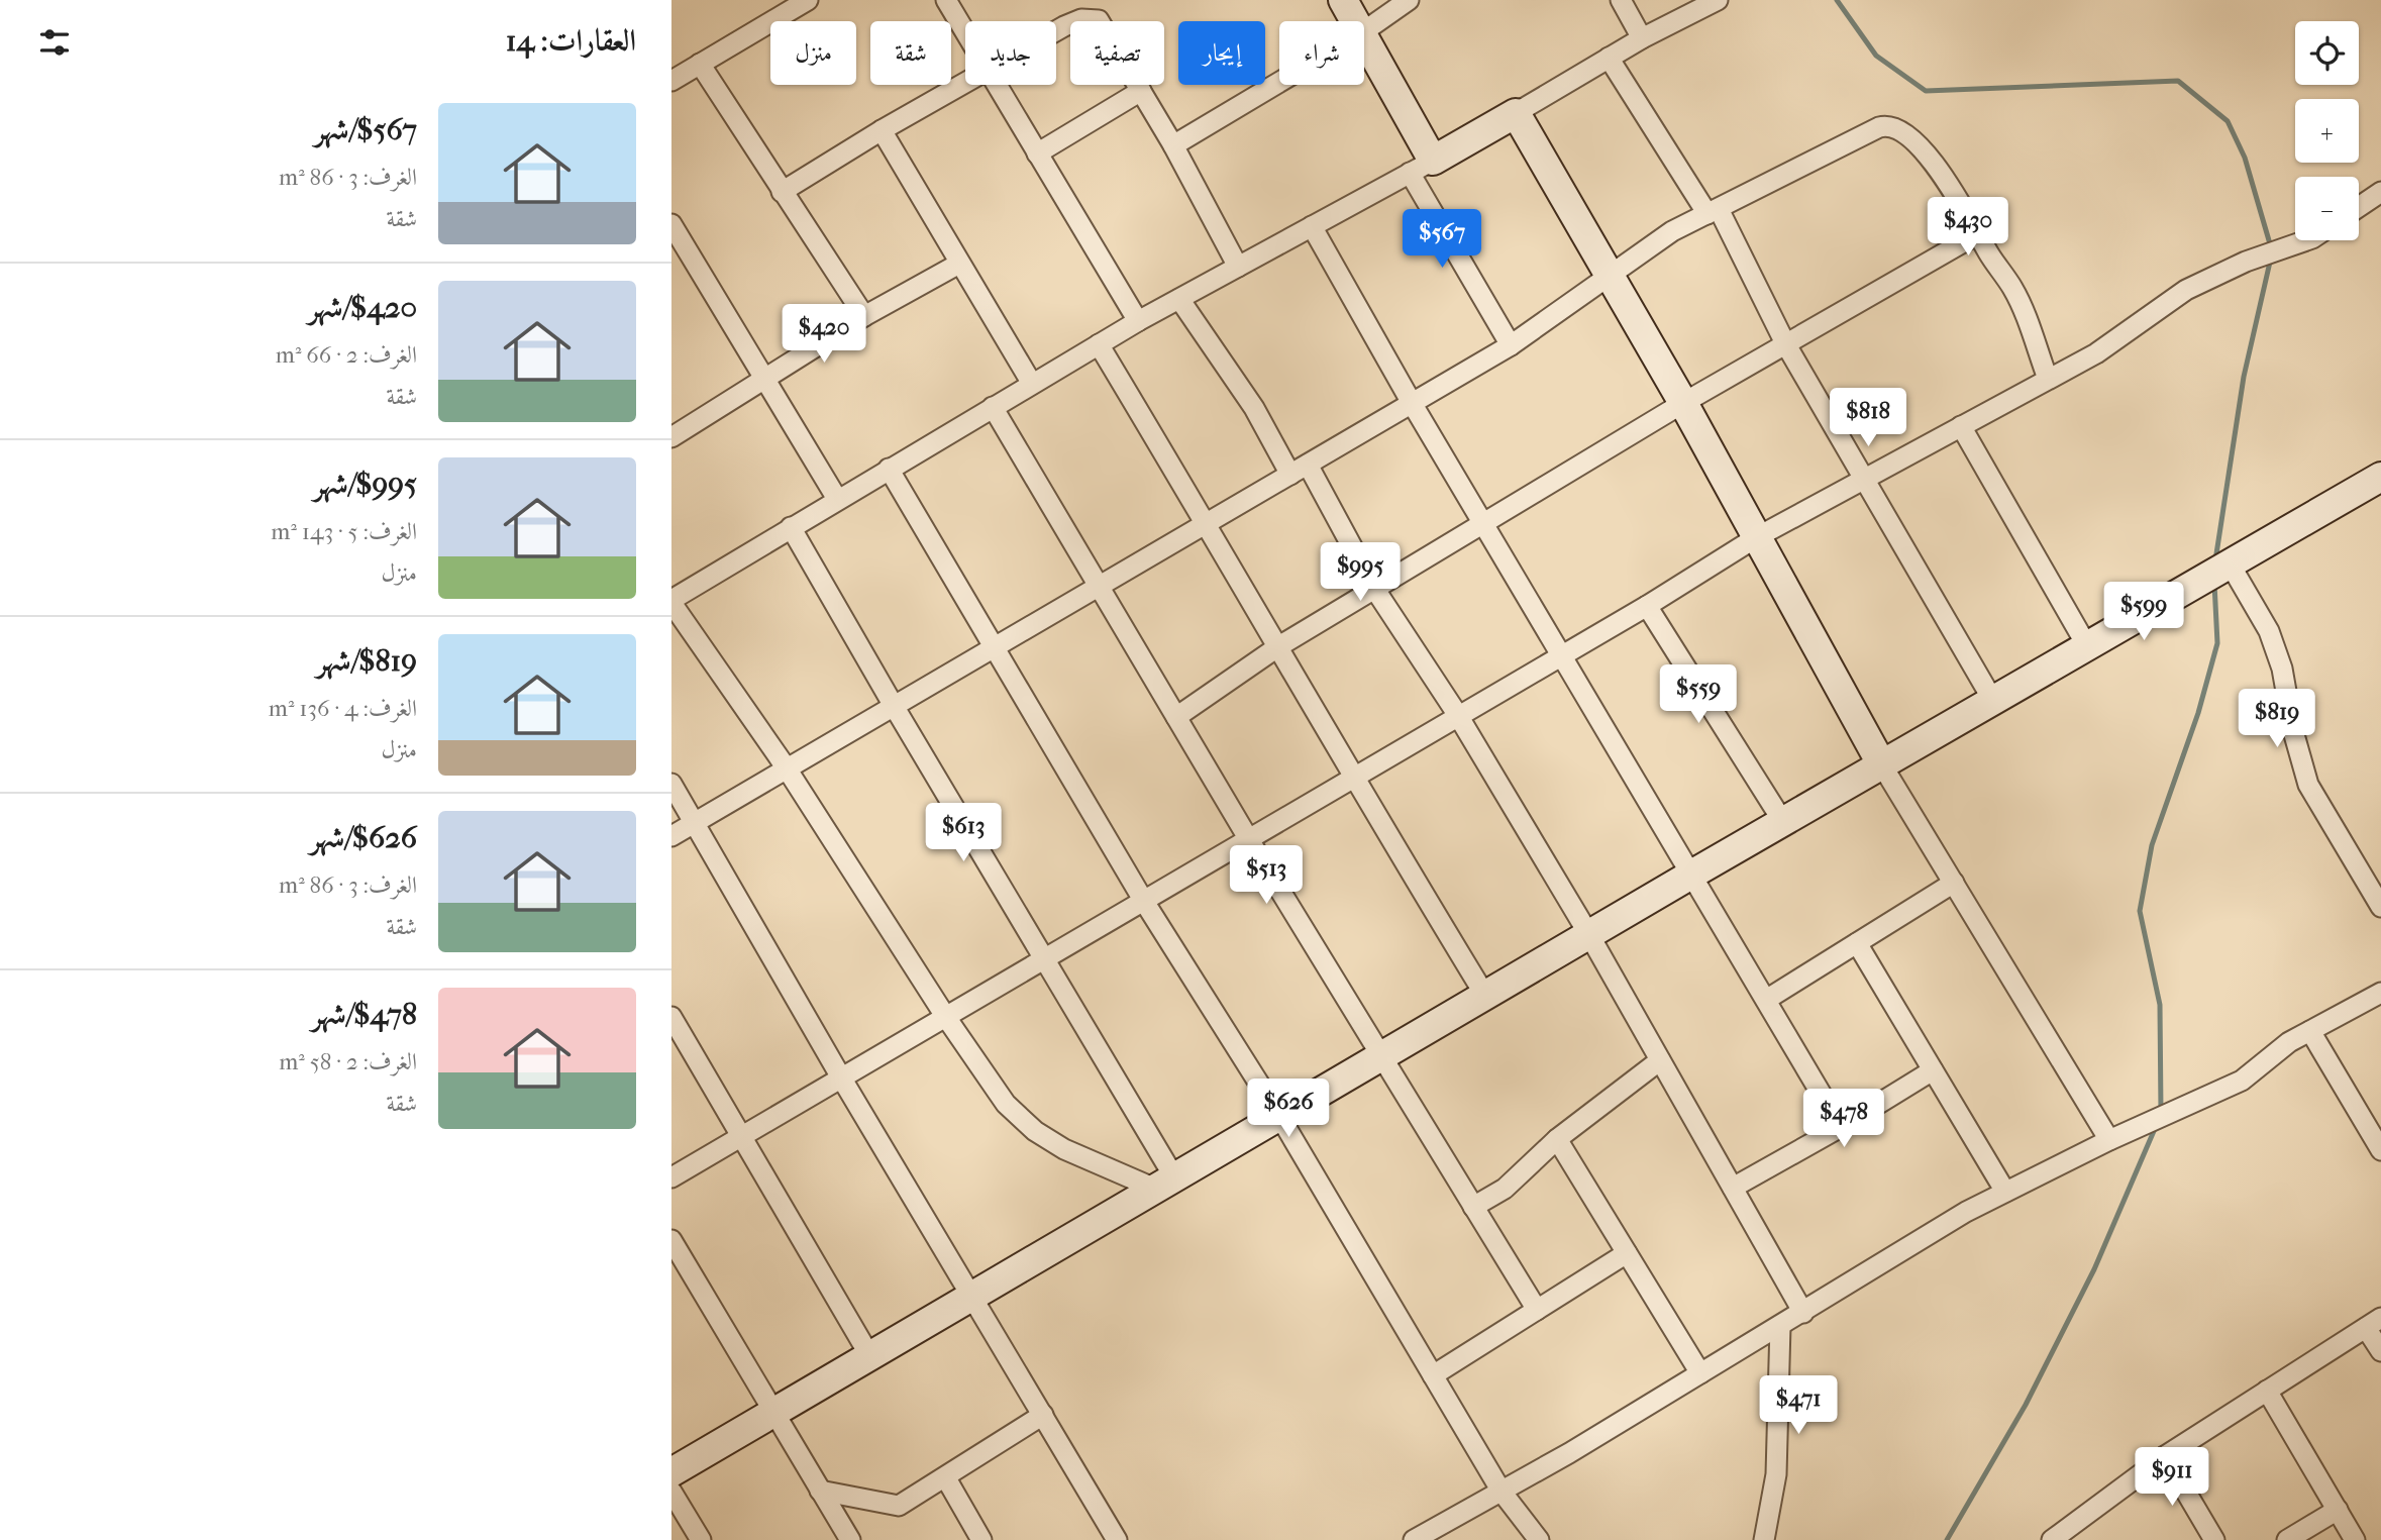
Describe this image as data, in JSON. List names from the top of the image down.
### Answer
{
  "page": {
    "heading": "العقارات: 14",
    "map_buttons": ["+", "−"],
    "chip": [
      "شراء",
      "إيجار",
      "تصفية",
      "جديد",
      "شقة",
      "منزل"
    ],
    "list": [
      {
        "name": "$567/شهر",
        "note": "الغرف: 3 · 86 m² · شقة"
      },
      {
        "name": "$420/شهر",
        "note": "الغرف: 2 · 66 m² · شقة"
      },
      {
        "name": "$995/شهر",
        "note": "الغرف: 5 · 143 m² · منزل"
      },
      {
        "name": "$819/شهر",
        "note": "الغرف: 4 · 136 m² · منزل"
      },
      {
        "name": "$626/شهر",
        "note": "الغرف: 3 · 86 m² · شقة"
      },
      {
        "name": "$478/شهر",
        "note": "الغرف: 2 · 58 m² · شقة"
      }
    ],
    "price": [
      "$430",
      "$567",
      "$420",
      "$818",
      "$995",
      "$599",
      "$559",
      "$819",
      "$613",
      "$513",
      "$626",
      "$478",
      "$471",
      "$911"
    ]
  }
}
